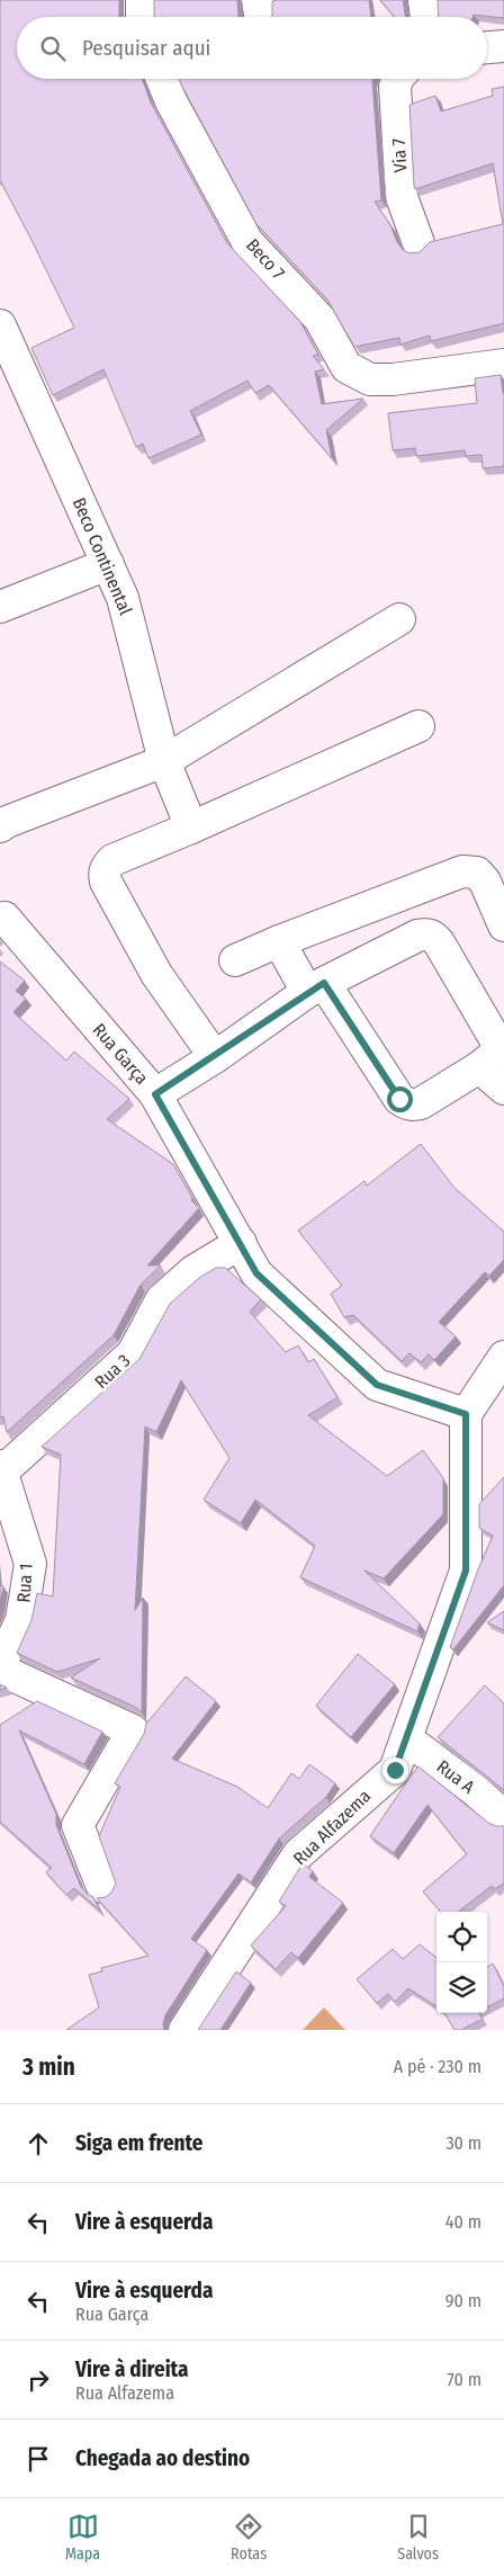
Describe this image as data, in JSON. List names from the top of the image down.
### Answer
{
  "streets": {
    "street": [
      "Via 7",
      "Beco 7",
      "Beco Continental",
      "Rua Garça",
      "Rua 3",
      "Rua 1",
      "Rua A",
      "Rua Alfazema"
    ]
  },
  "crossings": [
    ["Rua Garça", "Rua 3"],
    ["Rua Garça", "Rua Alfazema"],
    ["Rua 3", "Rua 1"],
    ["Rua A", "Rua Alfazema"]
  ],
  "page": {
    "search": "Pesquisar aqui",
    "heading": ["3 min", "A pé · 230 m"],
    "list": [
      ["Siga em frente", "30 m"],
      ["Vire à esquerda", "40 m"],
      ["Vire à esquerda", "Rua Garça", "90 m"],
      ["Vire à direita", "Rua Alfazema", "70 m"],
      "Chegada ao destino"
    ],
    "nav": ["Mapa", "Rotas", "Salvos"]
  }
}
